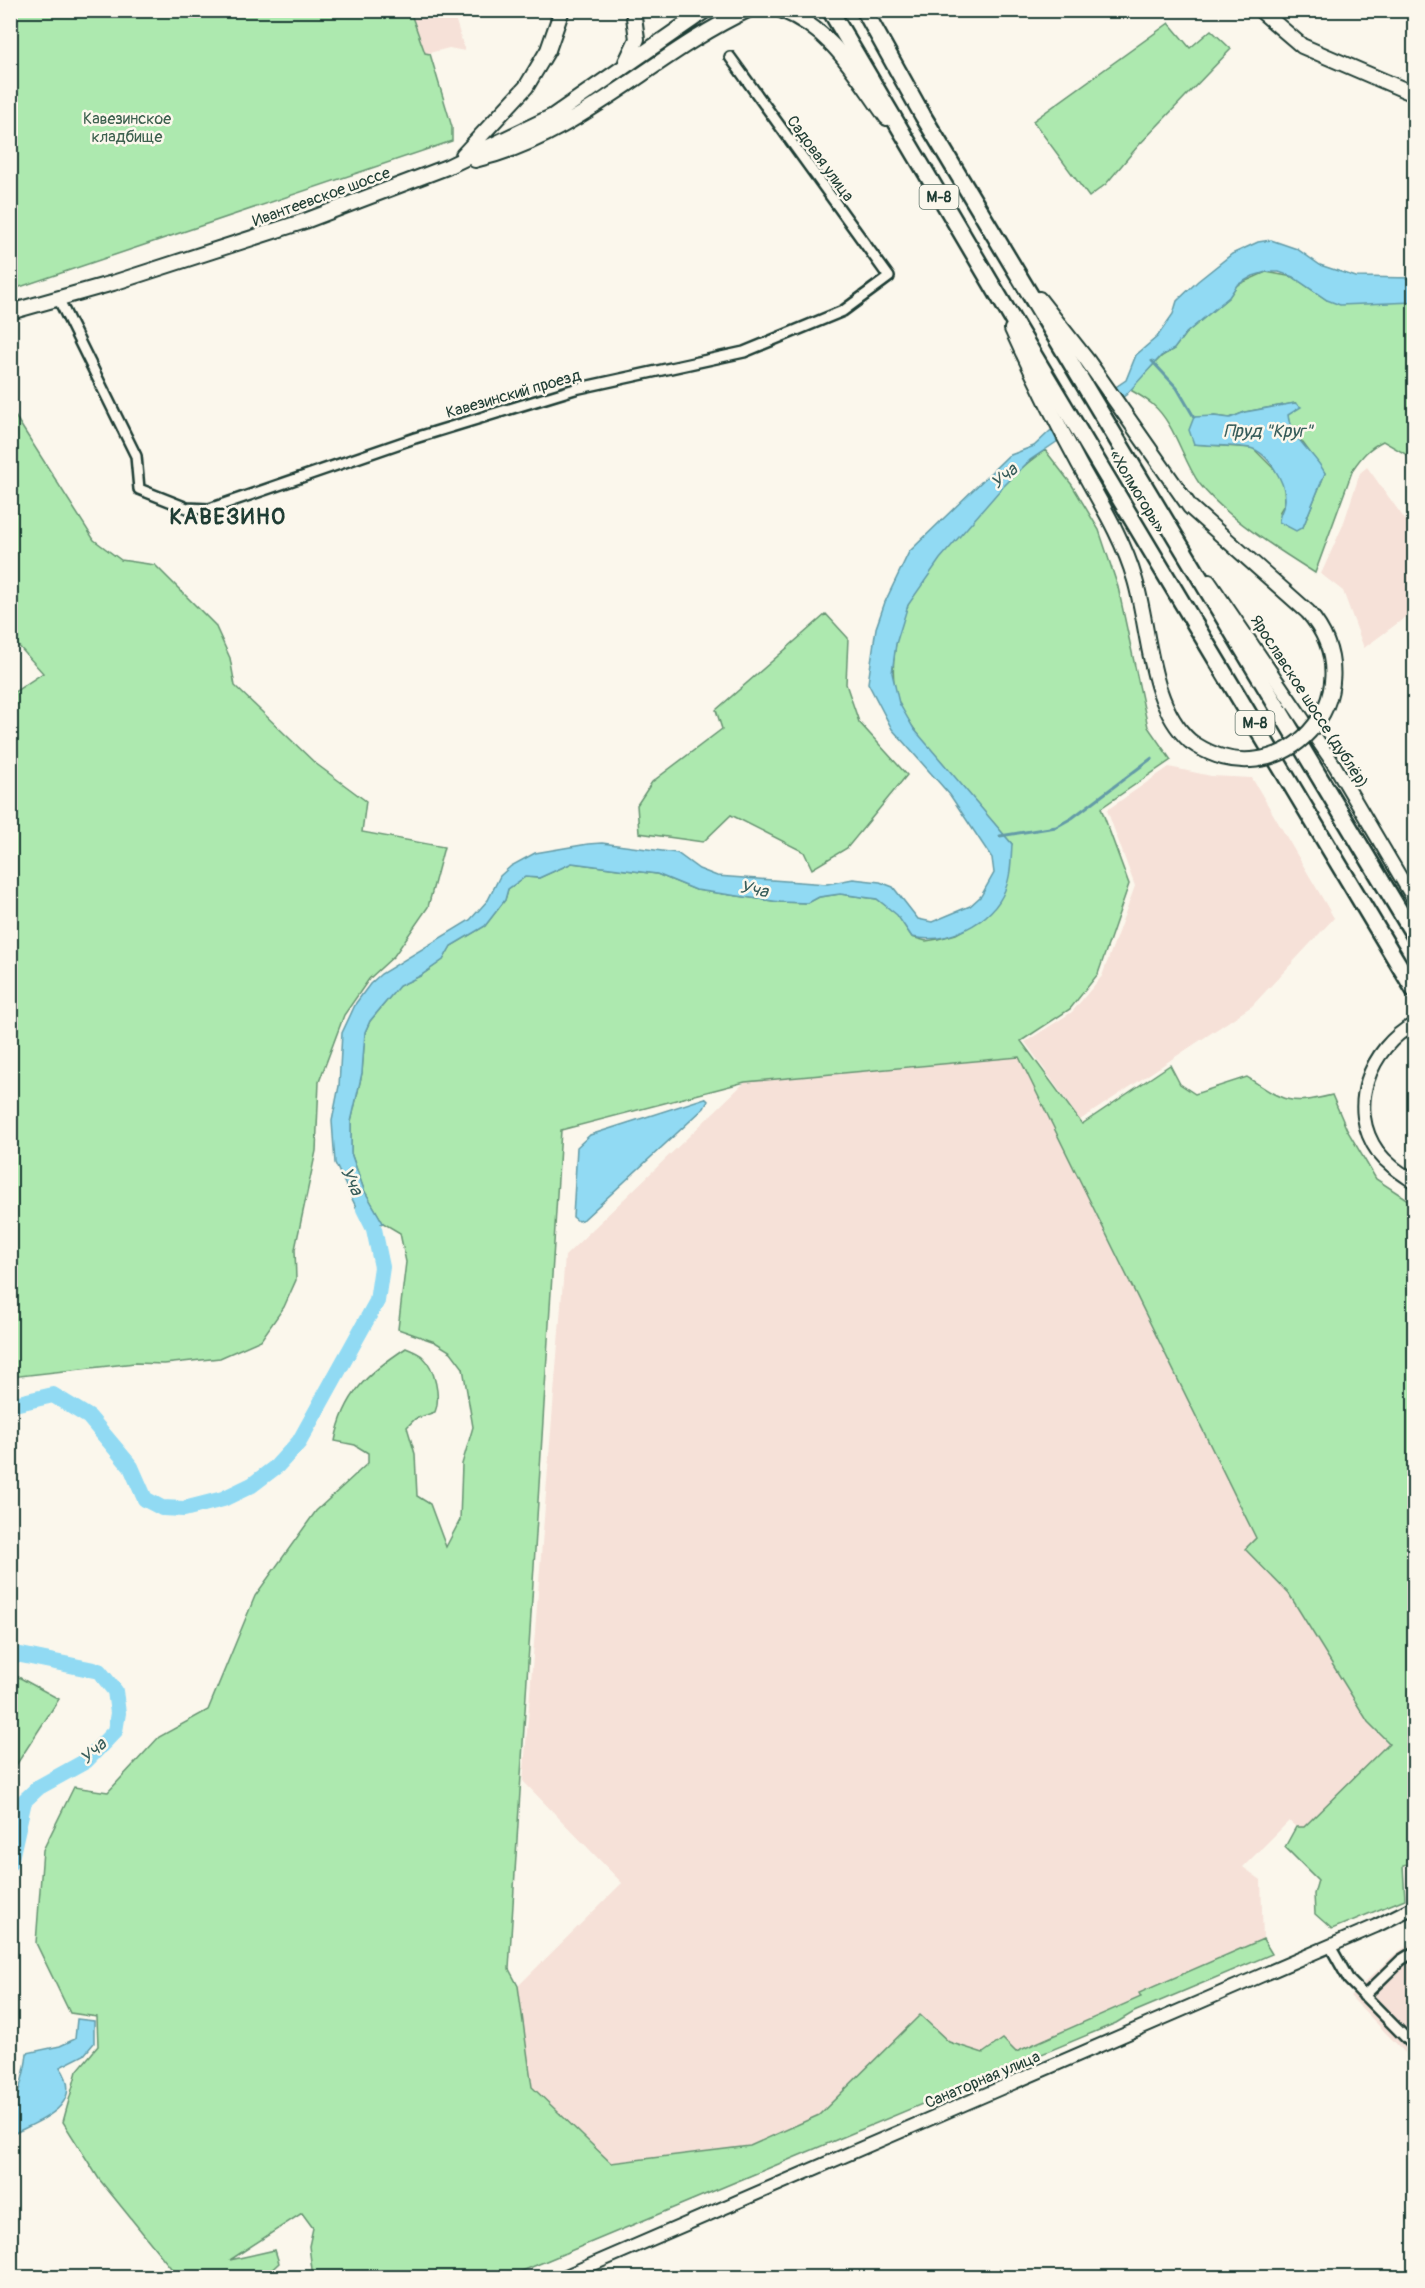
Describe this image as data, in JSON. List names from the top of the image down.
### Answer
{
  "streets": {
    "highway": ["М-8", "«Холмогоры»"],
    "main road": ["Ивантеевское шоссе"],
    "street": [
      "Садовая улица",
      "Кавезинский проезд",
      "Ярославское шоссе (дублёр)",
      "Санаторная улица"
    ]
  },
  "crossings": [
    ["Садовая улица", "Кавезинский проезд"],
    ["Ивантеевское шоссе", "Кавезинский проезд"],
    ["«Холмогоры»", "Ярославское шоссе (дублёр)"]
  ],
  "districts": ["КАВЕЗИНО"],
  "water": ["Пруд \"Круг\"", "Уча"],
  "parks": ["Кавезинское кладбище"]
}
